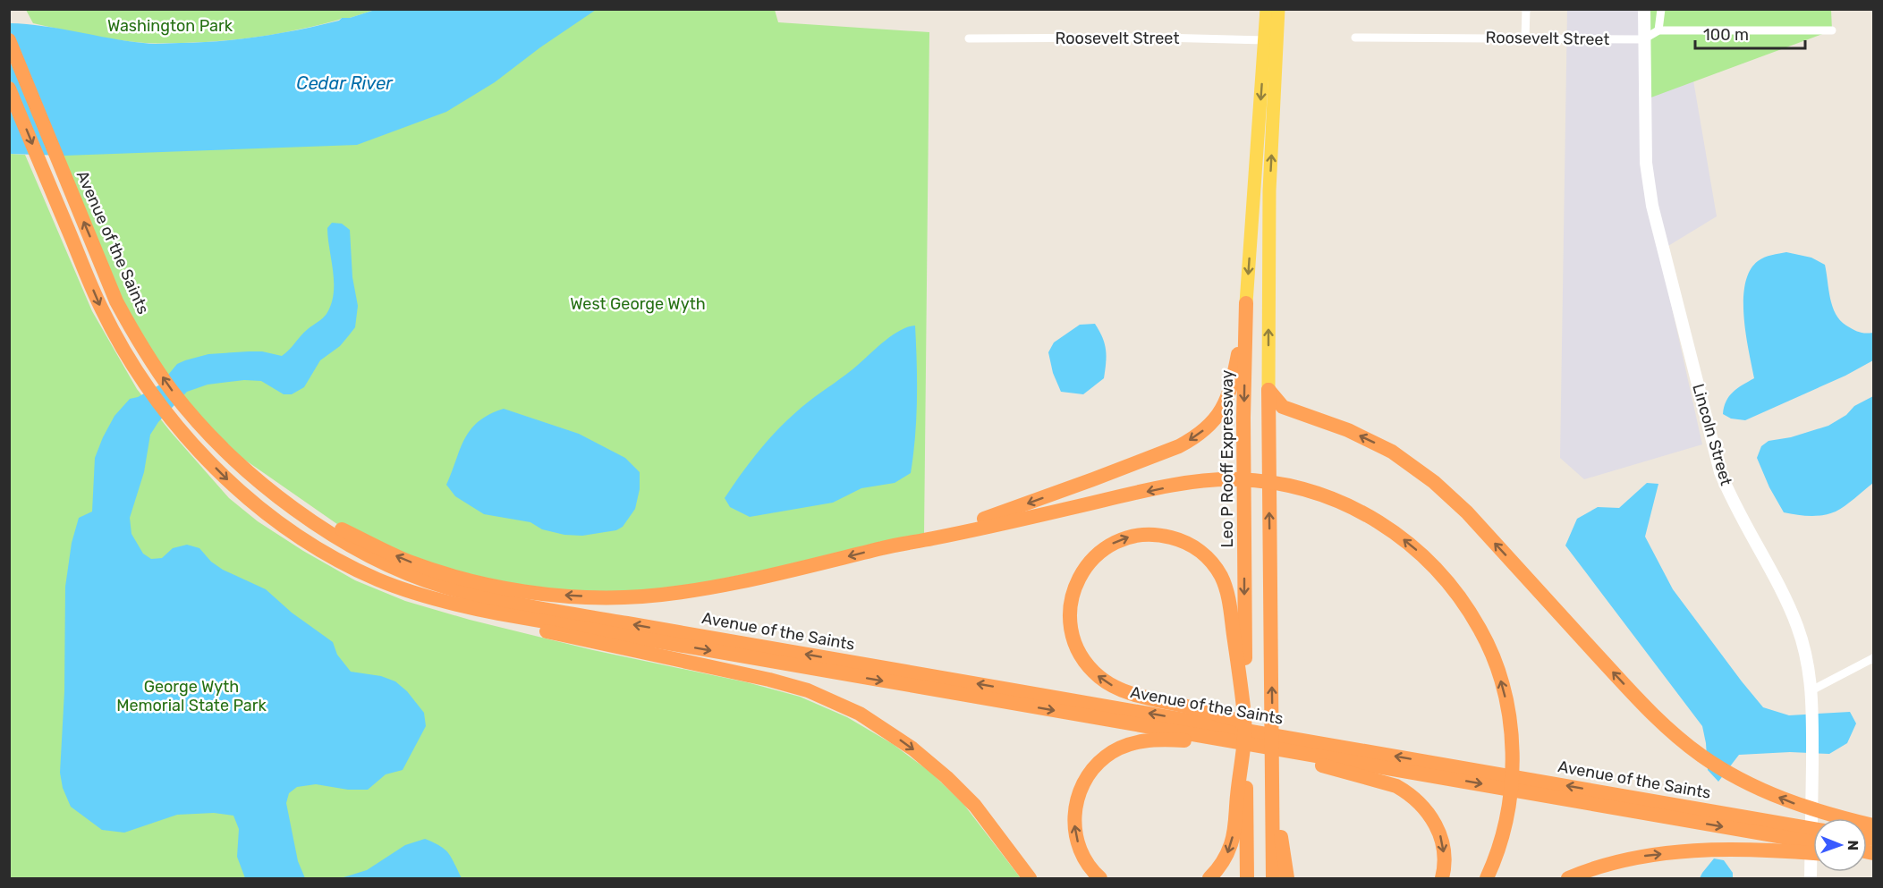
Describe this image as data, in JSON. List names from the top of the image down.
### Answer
{
  "streets": {
    "highway": ["Avenue of the Saints", "Leo P Rooff Expressway"],
    "main road": ["Lincoln Street"],
    "street": ["Roosevelt Street"]
  },
  "crossings": [
    ["Roosevelt Street", "Lincoln Street"],
    ["Roosevelt Street", "Leo P Rooff Expressway"]
  ],
  "water": ["Cedar River"],
  "parks": ["Washington Park", "West George Wyth", "George Wyth Memorial State Park"],
  "scale_bar": "100 m",
  "north": "right"
}
